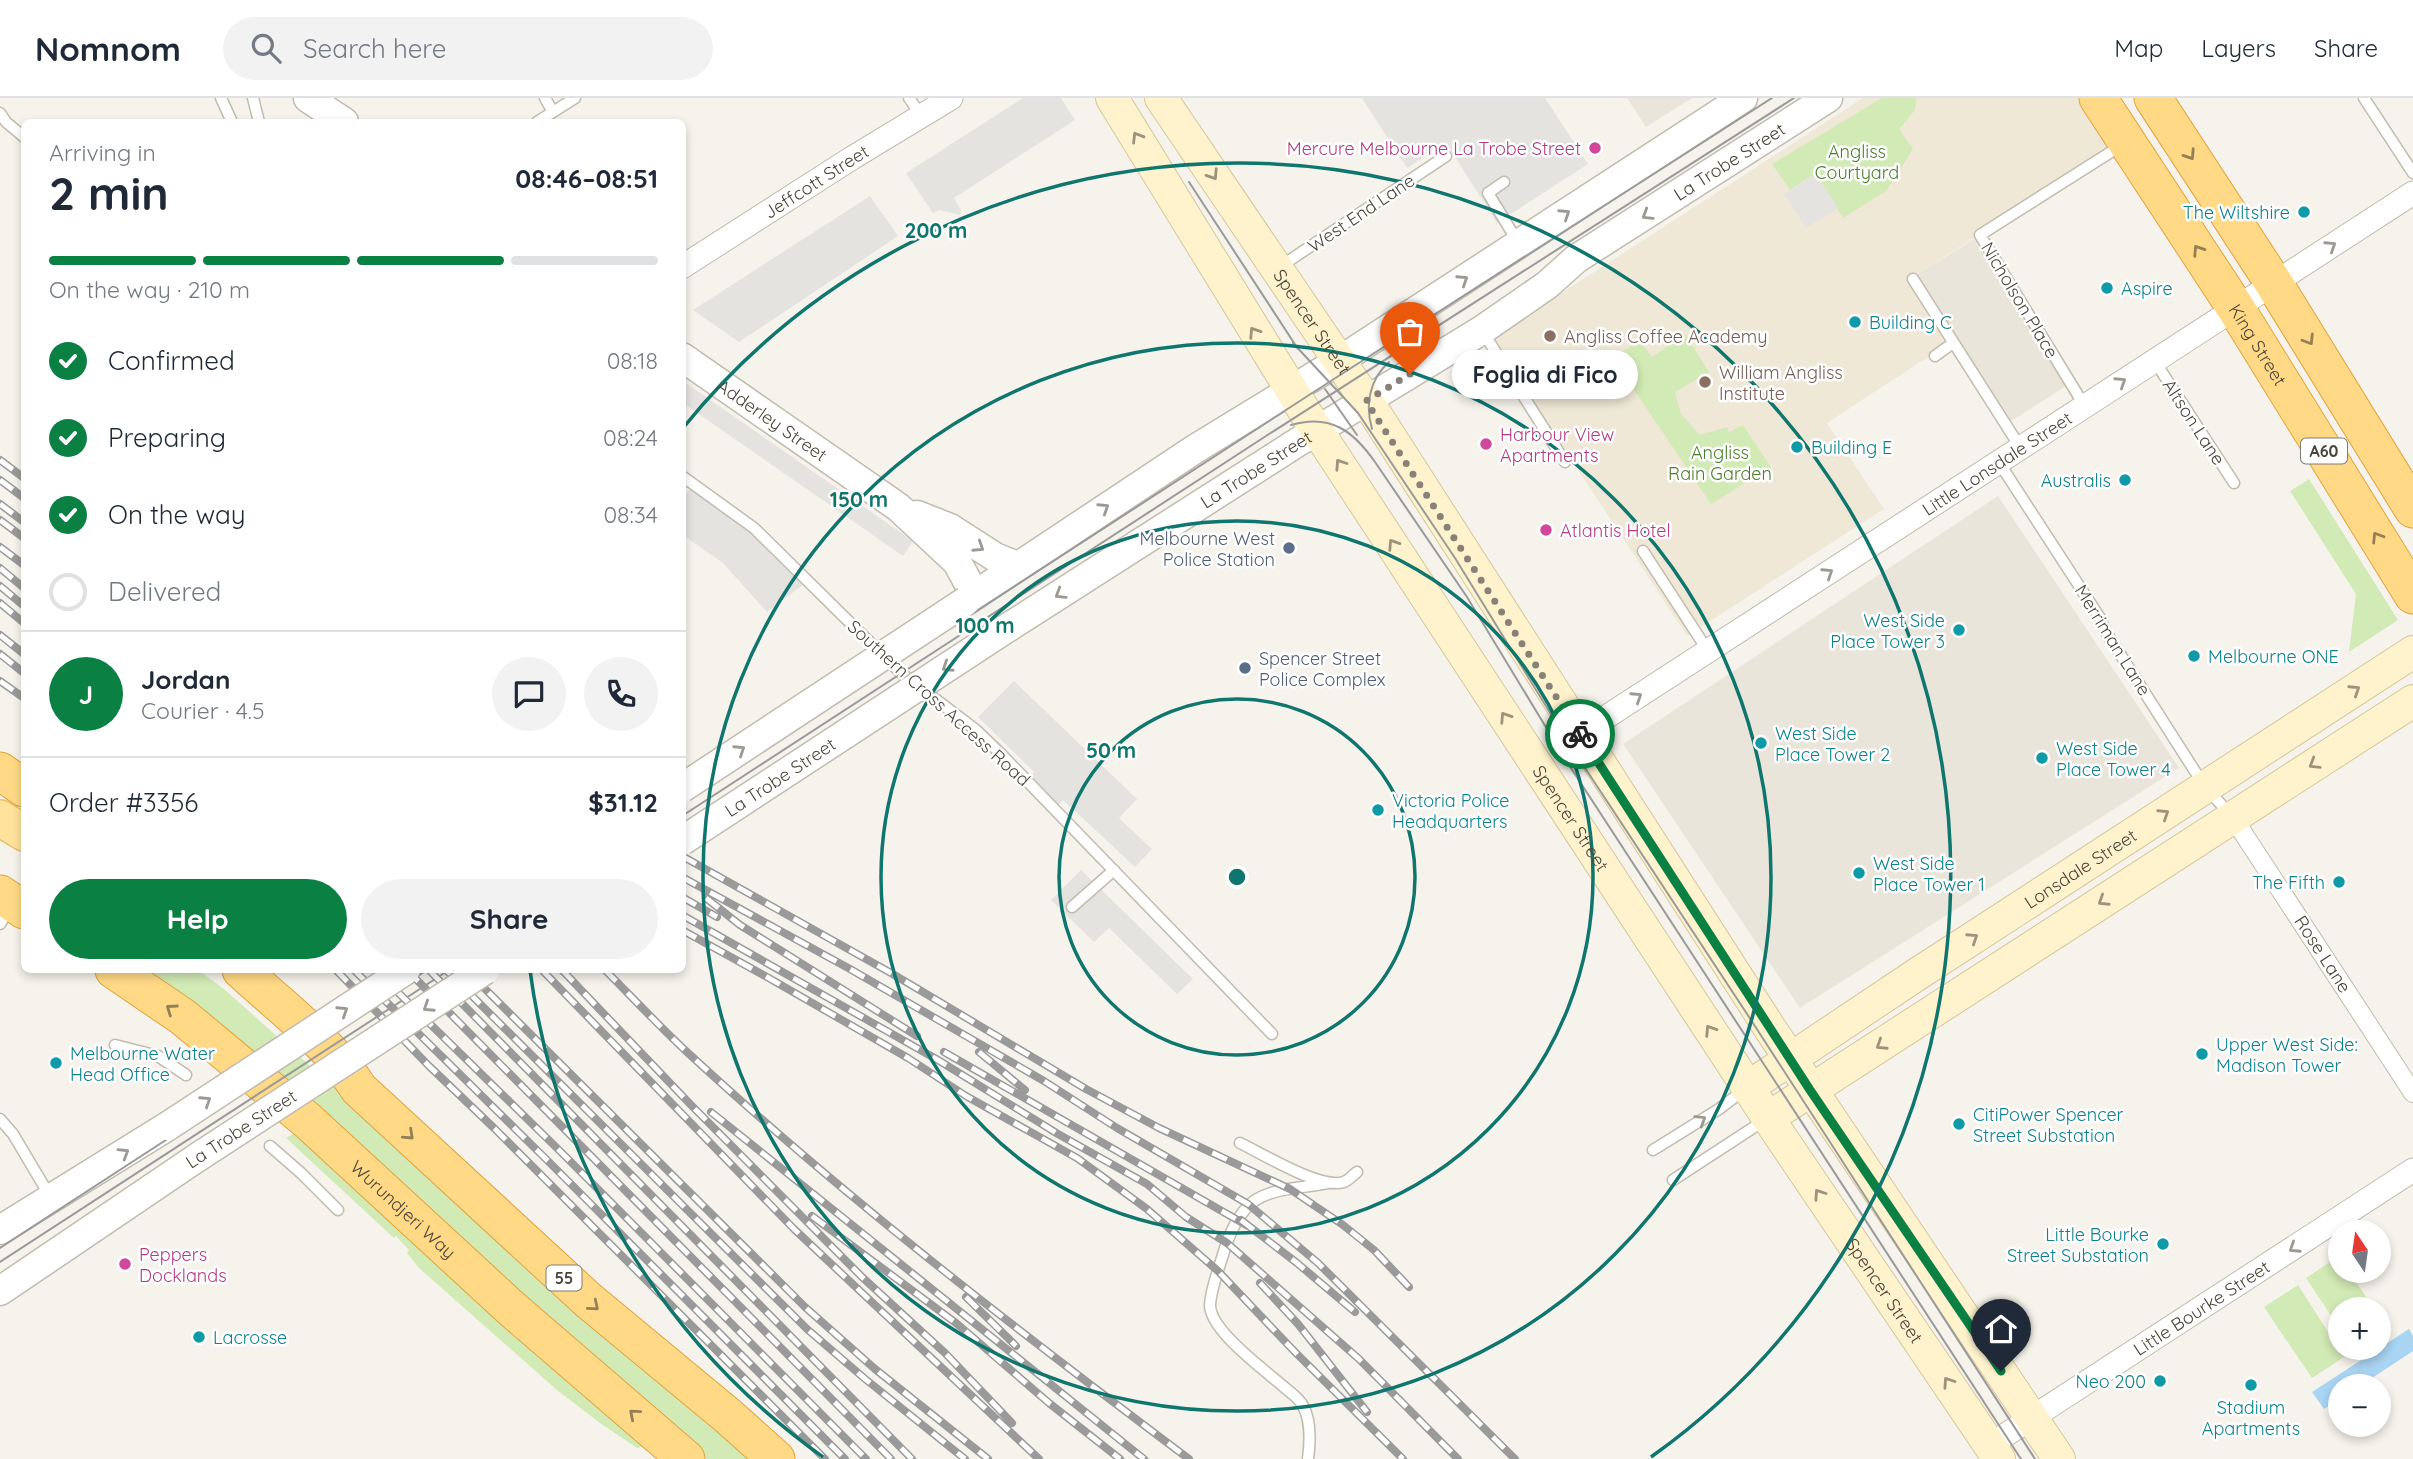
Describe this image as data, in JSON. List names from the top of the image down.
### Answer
{
  "streets": {
    "highway": [
      "King Street",
      "A60",
      "Wurundjeri Way",
      "55"
    ],
    "main road": ["Spencer Street", "Lonsdale Street"],
    "street": [
      "La Trobe Street",
      "Jeffcott Street",
      "Adderley Street",
      "Little Lonsdale Street",
      "Rose Lane",
      "Little Bourke Street"
    ],
    "lane": [
      "West End Lane",
      "Nicholson Place",
      "Altson Lane",
      "Merriman Lane",
      "Southern Cross Access Road"
    ]
  },
  "crossings": [
    ["La Trobe Street", "Spencer Street"],
    ["West End Lane", "Spencer Street"],
    ["Nicholson Place", "King Street"],
    ["Nicholson Place", "Little Lonsdale Street"],
    ["Spencer Street", "Little Lonsdale Street"],
    ["Spencer Street", "Lonsdale Street"],
    ["Spencer Street", "Little Bourke Street"],
    ["King Street", "Little Lonsdale Street"],
    ["Altson Lane", "Little Lonsdale Street"],
    ["A60", "Little Lonsdale Street"],
    ["Little Lonsdale Street", "Merriman Lane"],
    ["Merriman Lane", "Lonsdale Street"],
    ["Merriman Lane", "Rose Lane"]
  ],
  "one_way": ["Little Lonsdale Street", "Little Bourke Street"],
  "parks": ["Angliss Courtyard", "Angliss Rain Garden"],
  "places": [
    "Mercure Melbourne La Trobe Street",
    "The Wiltshire",
    "Aspire",
    "Building C",
    "Angliss Coffee Academy",
    "Foglia di Fico",
    "William Angliss Institute",
    "Harbour View Apartments",
    "Building E",
    "Australis",
    "Atlantis Hotel",
    "Melbourne West Police Station",
    "West Side Place Tower 3",
    "Melbourne ONE",
    "Spencer Street Police Complex",
    "West Side Place Tower 2",
    "West Side Place Tower 4",
    "Victoria Police Headquarters",
    "West Side Place Tower 1",
    "The Fifth",
    "Upper West Side: Madison Tower",
    "Melbourne Water Head Office",
    "CitiPower Spencer Street Substation",
    "Little Bourke Street Substation",
    "Peppers Docklands",
    "Lacrosse",
    "Neo 200",
    "Stadium Apartments"
  ],
  "north": "top",
  "page": {
    "header": "Nomnom",
    "search": "Search here",
    "nav": ["Map", "Layers", "Share"],
    "heading": ["2 min", "Arriving in", "08:46–08:51"],
    "panel": [
      "Jordan",
      "Courier · 4.5",
      "Order #3356",
      "$31.12"
    ],
    "bar": "On the way · 210 m",
    "list": [
      ["Confirmed", "08:18"],
      ["Preparing", "08:24"],
      ["On the way", "08:34"],
      "Delivered"
    ],
    "bubble": "Foglia di Fico",
    "round": "J",
    "buttons": ["Help", "Share"],
    "map_buttons": ["+", "−"]
  },
  "rings": [
    "200 m",
    "150 m",
    "100 m",
    "50 m"
  ]
}
